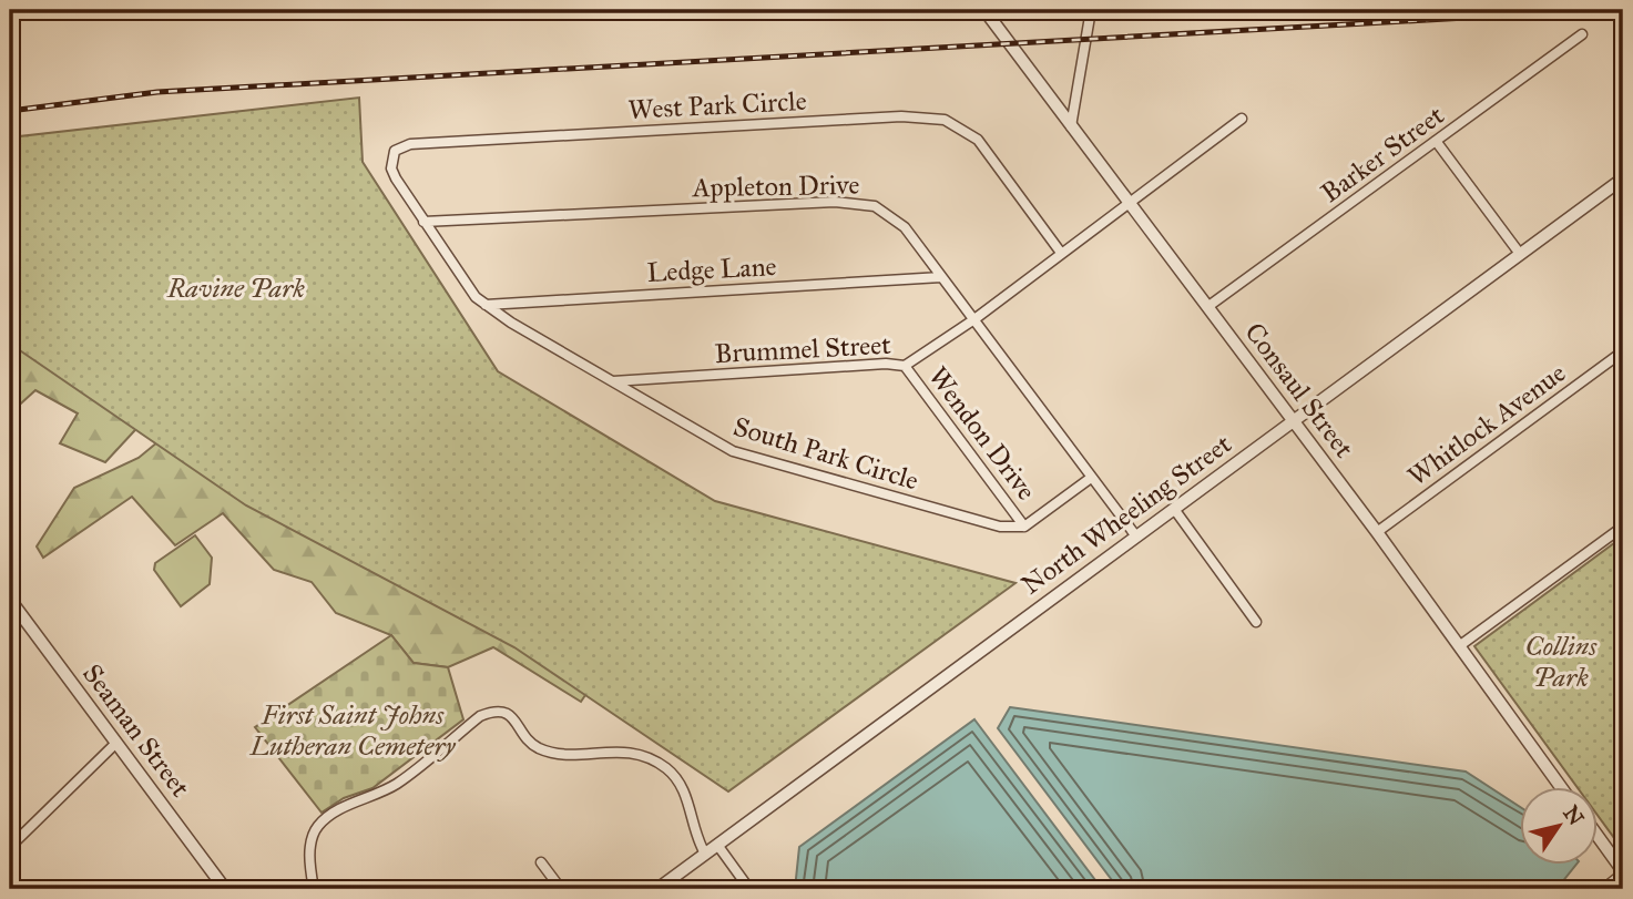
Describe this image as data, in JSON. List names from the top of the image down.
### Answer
{
  "streets": {
    "street": [
      "West Park Circle",
      "Barker Street",
      "Appleton Drive",
      "Ledge Lane",
      "Brummel Street",
      "Consaul Street",
      "Whitlock Avenue",
      "Wendon Drive",
      "South Park Circle",
      "North Wheeling Street",
      "Seaman Street"
    ]
  },
  "crossings": [
    ["West Park Circle", "Appleton Drive"],
    ["West Park Circle", "Brummel Street"],
    ["West Park Circle", "South Park Circle"],
    ["Barker Street", "Consaul Street"],
    ["Appleton Drive", "Ledge Lane"],
    ["Appleton Drive", "Brummel Street"],
    ["Appleton Drive", "South Park Circle"],
    ["Appleton Drive", "North Wheeling Street"],
    ["Ledge Lane", "South Park Circle"],
    ["Brummel Street", "Consaul Street"],
    ["Brummel Street", "Wendon Drive"],
    ["Brummel Street", "South Park Circle"],
    ["Consaul Street", "Whitlock Avenue"],
    ["Consaul Street", "North Wheeling Street"],
    ["Wendon Drive", "South Park Circle"]
  ],
  "parks": ["Ravine Park", "Collins Park", "First Saint Johns Lutheran Cemetery"],
  "north": "top right"
}
